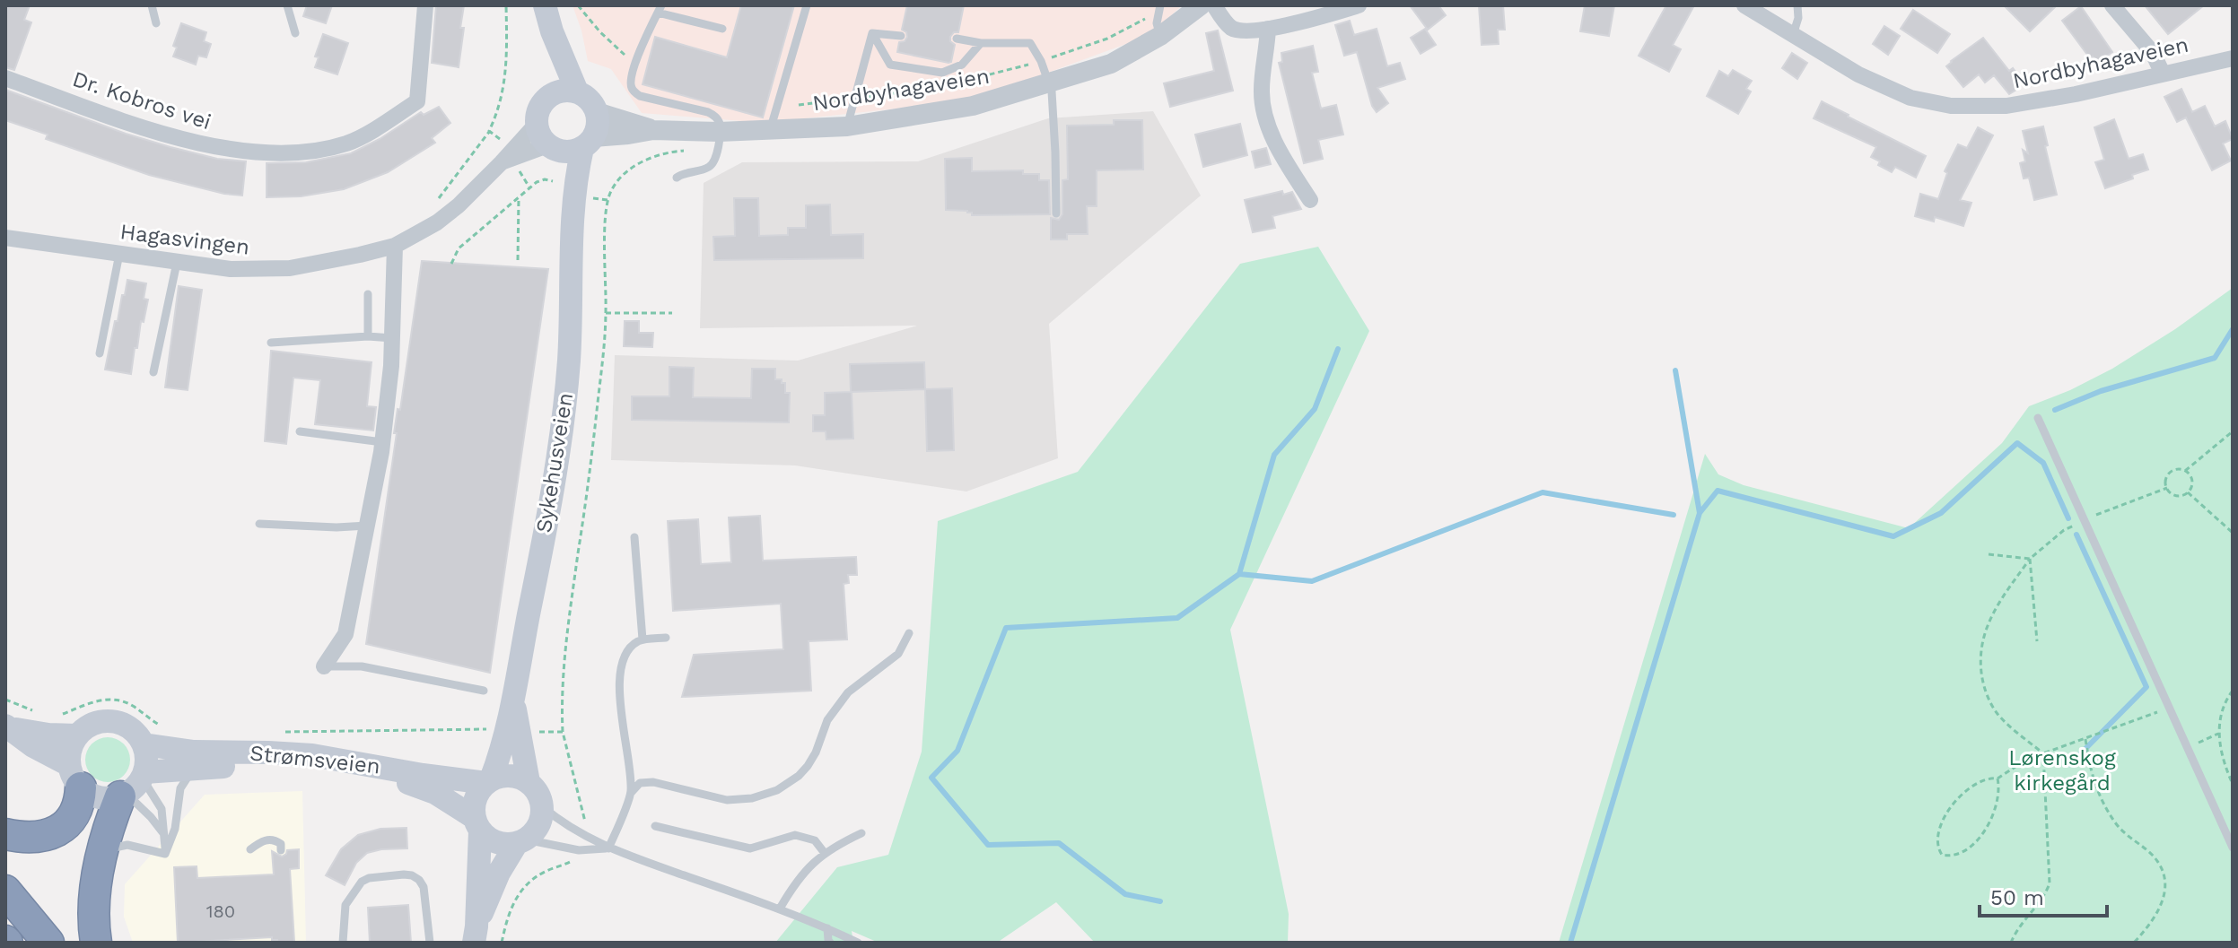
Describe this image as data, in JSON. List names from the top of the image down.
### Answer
{
  "streets": {
    "main road": ["Sykehusveien", "Strømsveien"],
    "street": ["Nordbyhagaveien", "Dr. Kobros vei", "Hagasvingen"]
  },
  "crossings": [
    ["Nordbyhagaveien", "Hagasvingen"],
    ["Nordbyhagaveien", "Sykehusveien"],
    ["Hagasvingen", "Sykehusveien"],
    ["Sykehusveien", "Strømsveien"]
  ],
  "parks": ["Lørenskog kirkegård"],
  "house_numbers": ["180"],
  "scale_bar": "50 m"
}
